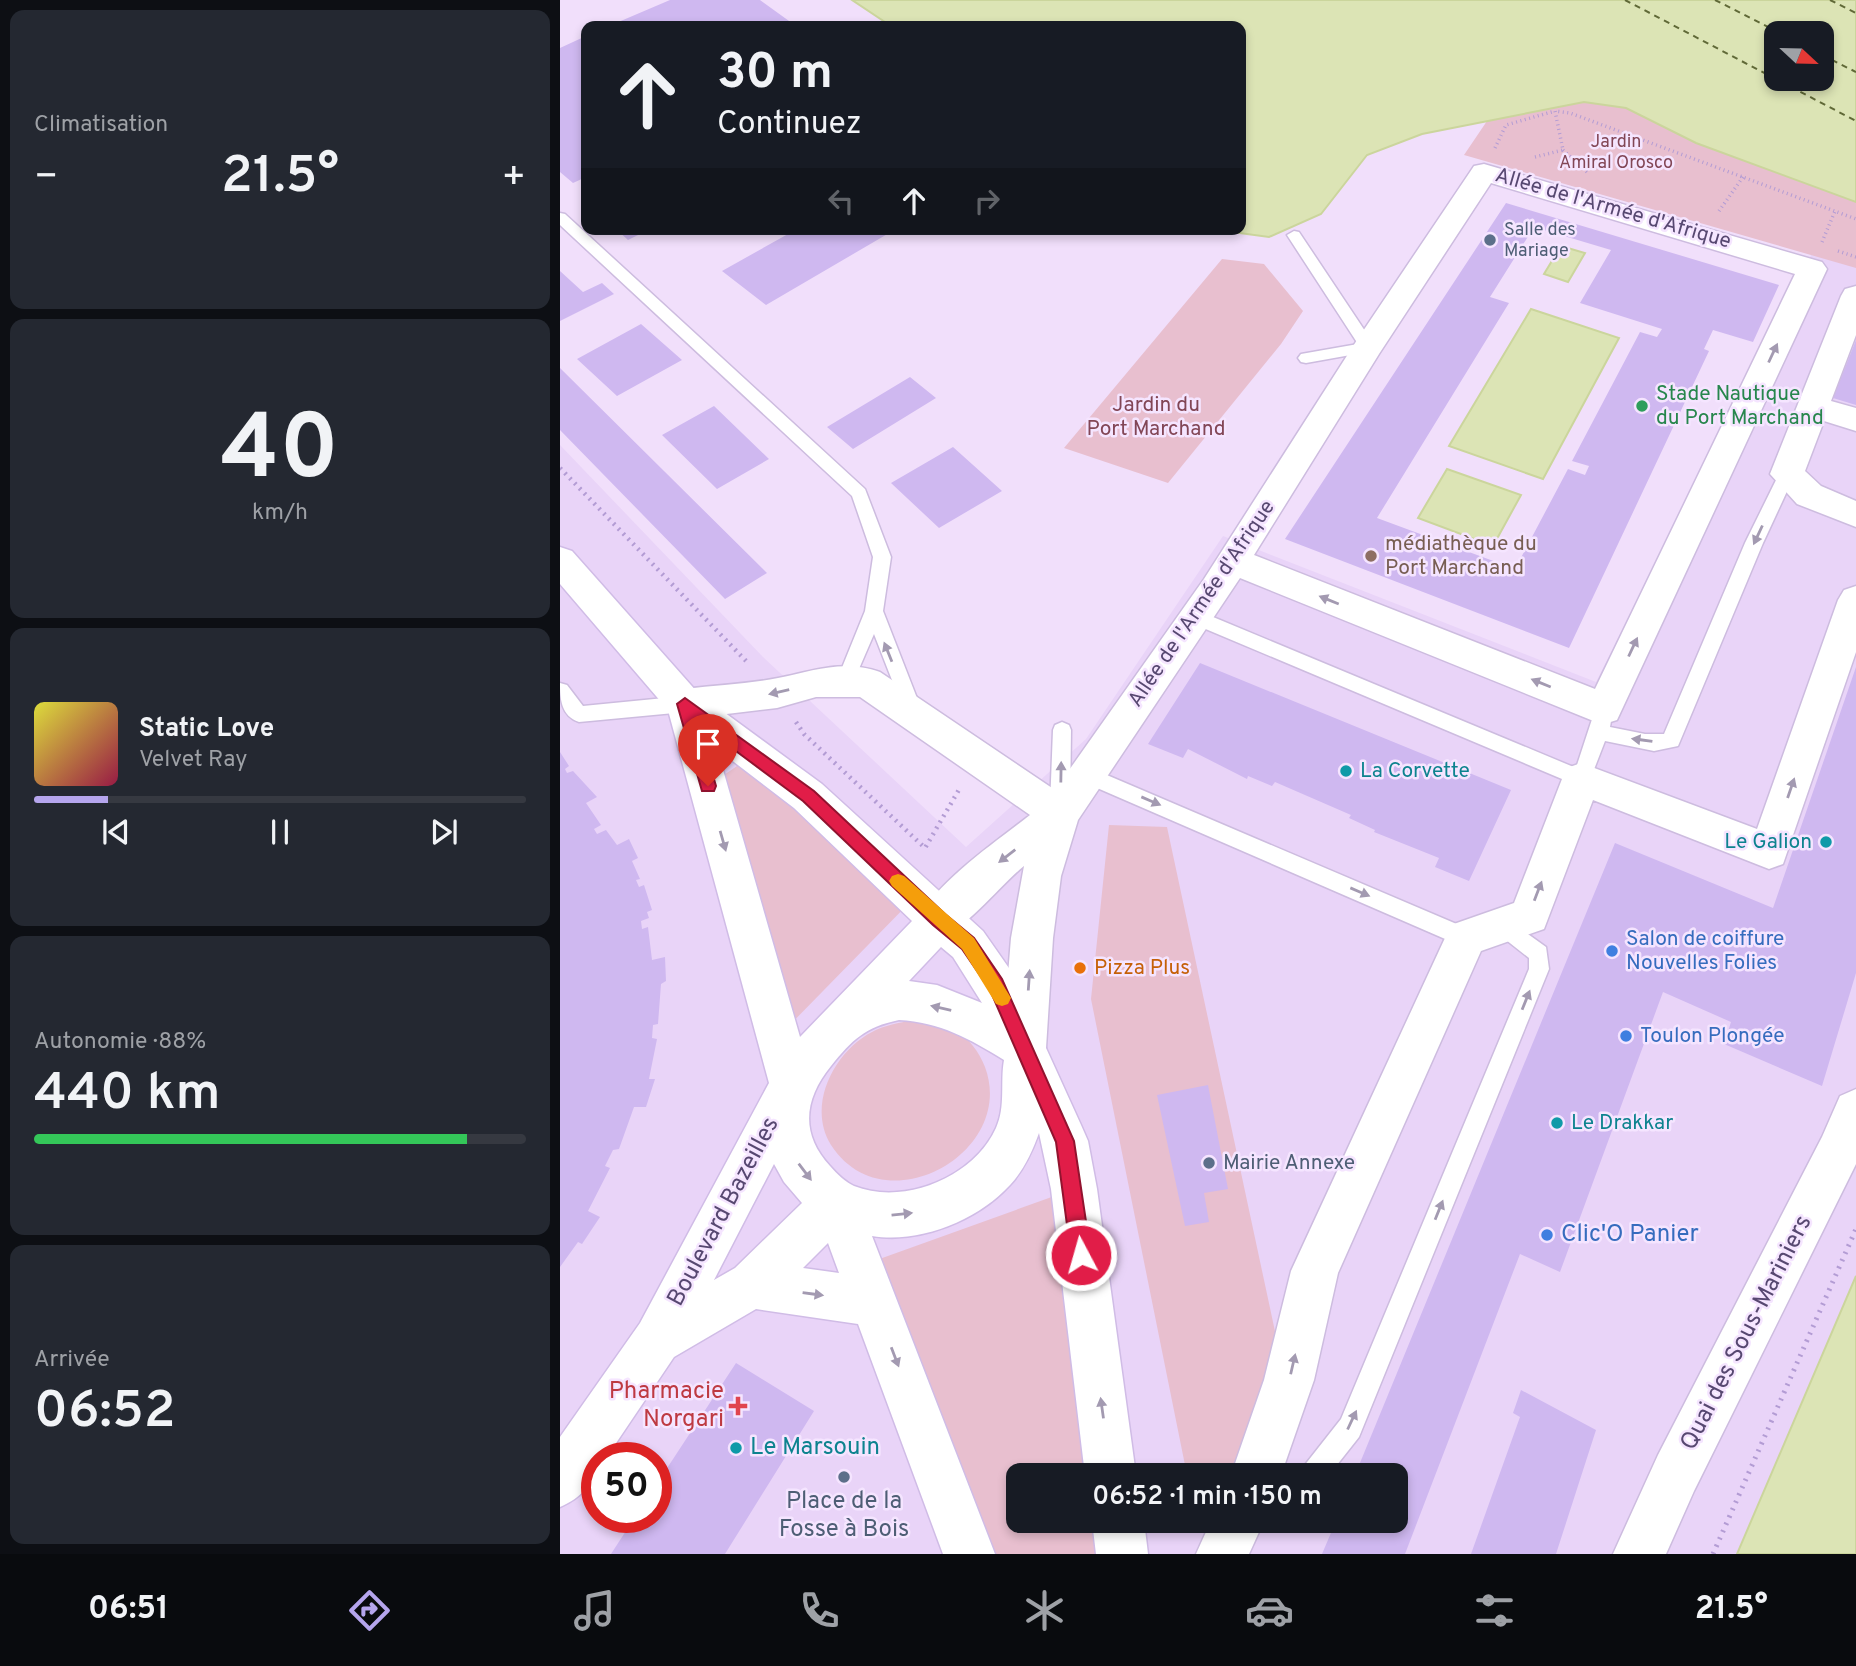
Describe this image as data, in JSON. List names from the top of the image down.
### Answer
{
  "streets": {
    "street": ["Allée de l'Armée d'Afrique", "Boulevard Bazeilles", "Quai des Sous-Mariniers"]
  },
  "crossings": [
    ["Allée de l'Armée d'Afrique", "Boulevard Bazeilles"]
  ],
  "parks": ["Jardin Amiral Orosco", "Jardin du Port Marchand"],
  "places": {
    "other": [
      "Salle des Mariage",
      "Stade Nautique du Port Marchand",
      "médiathèque du Port Marchand",
      "La Corvette",
      "Le Galion",
      "Salon de coiffure Nouvelles Folies",
      "Pizza Plus",
      "Toulon Plongée",
      "Le Drakkar",
      "Mairie Annexe",
      "Clic'O Panier",
      "Le Marsouin",
      "Place de la Fosse à Bois"
    ],
    "health": ["Pharmacie Norgari"]
  },
  "north": "right",
  "page": {
    "tile": [
      "Climatisation",
      ["40", "km/h"],
      ["Autonomie · 88%", "440 km"],
      ["Arrivée", "06:52"]
    ],
    "turn": ["30 m", "Continuez"],
    "heat": ["−", "21.5°", "+"],
    "song": ["Static Love", "Velvet Ray"],
    "limit": "50",
    "trip": "06:52 · 1 min · 150 m",
    "tabs": ["06:51", "21.5°"]
  }
}
